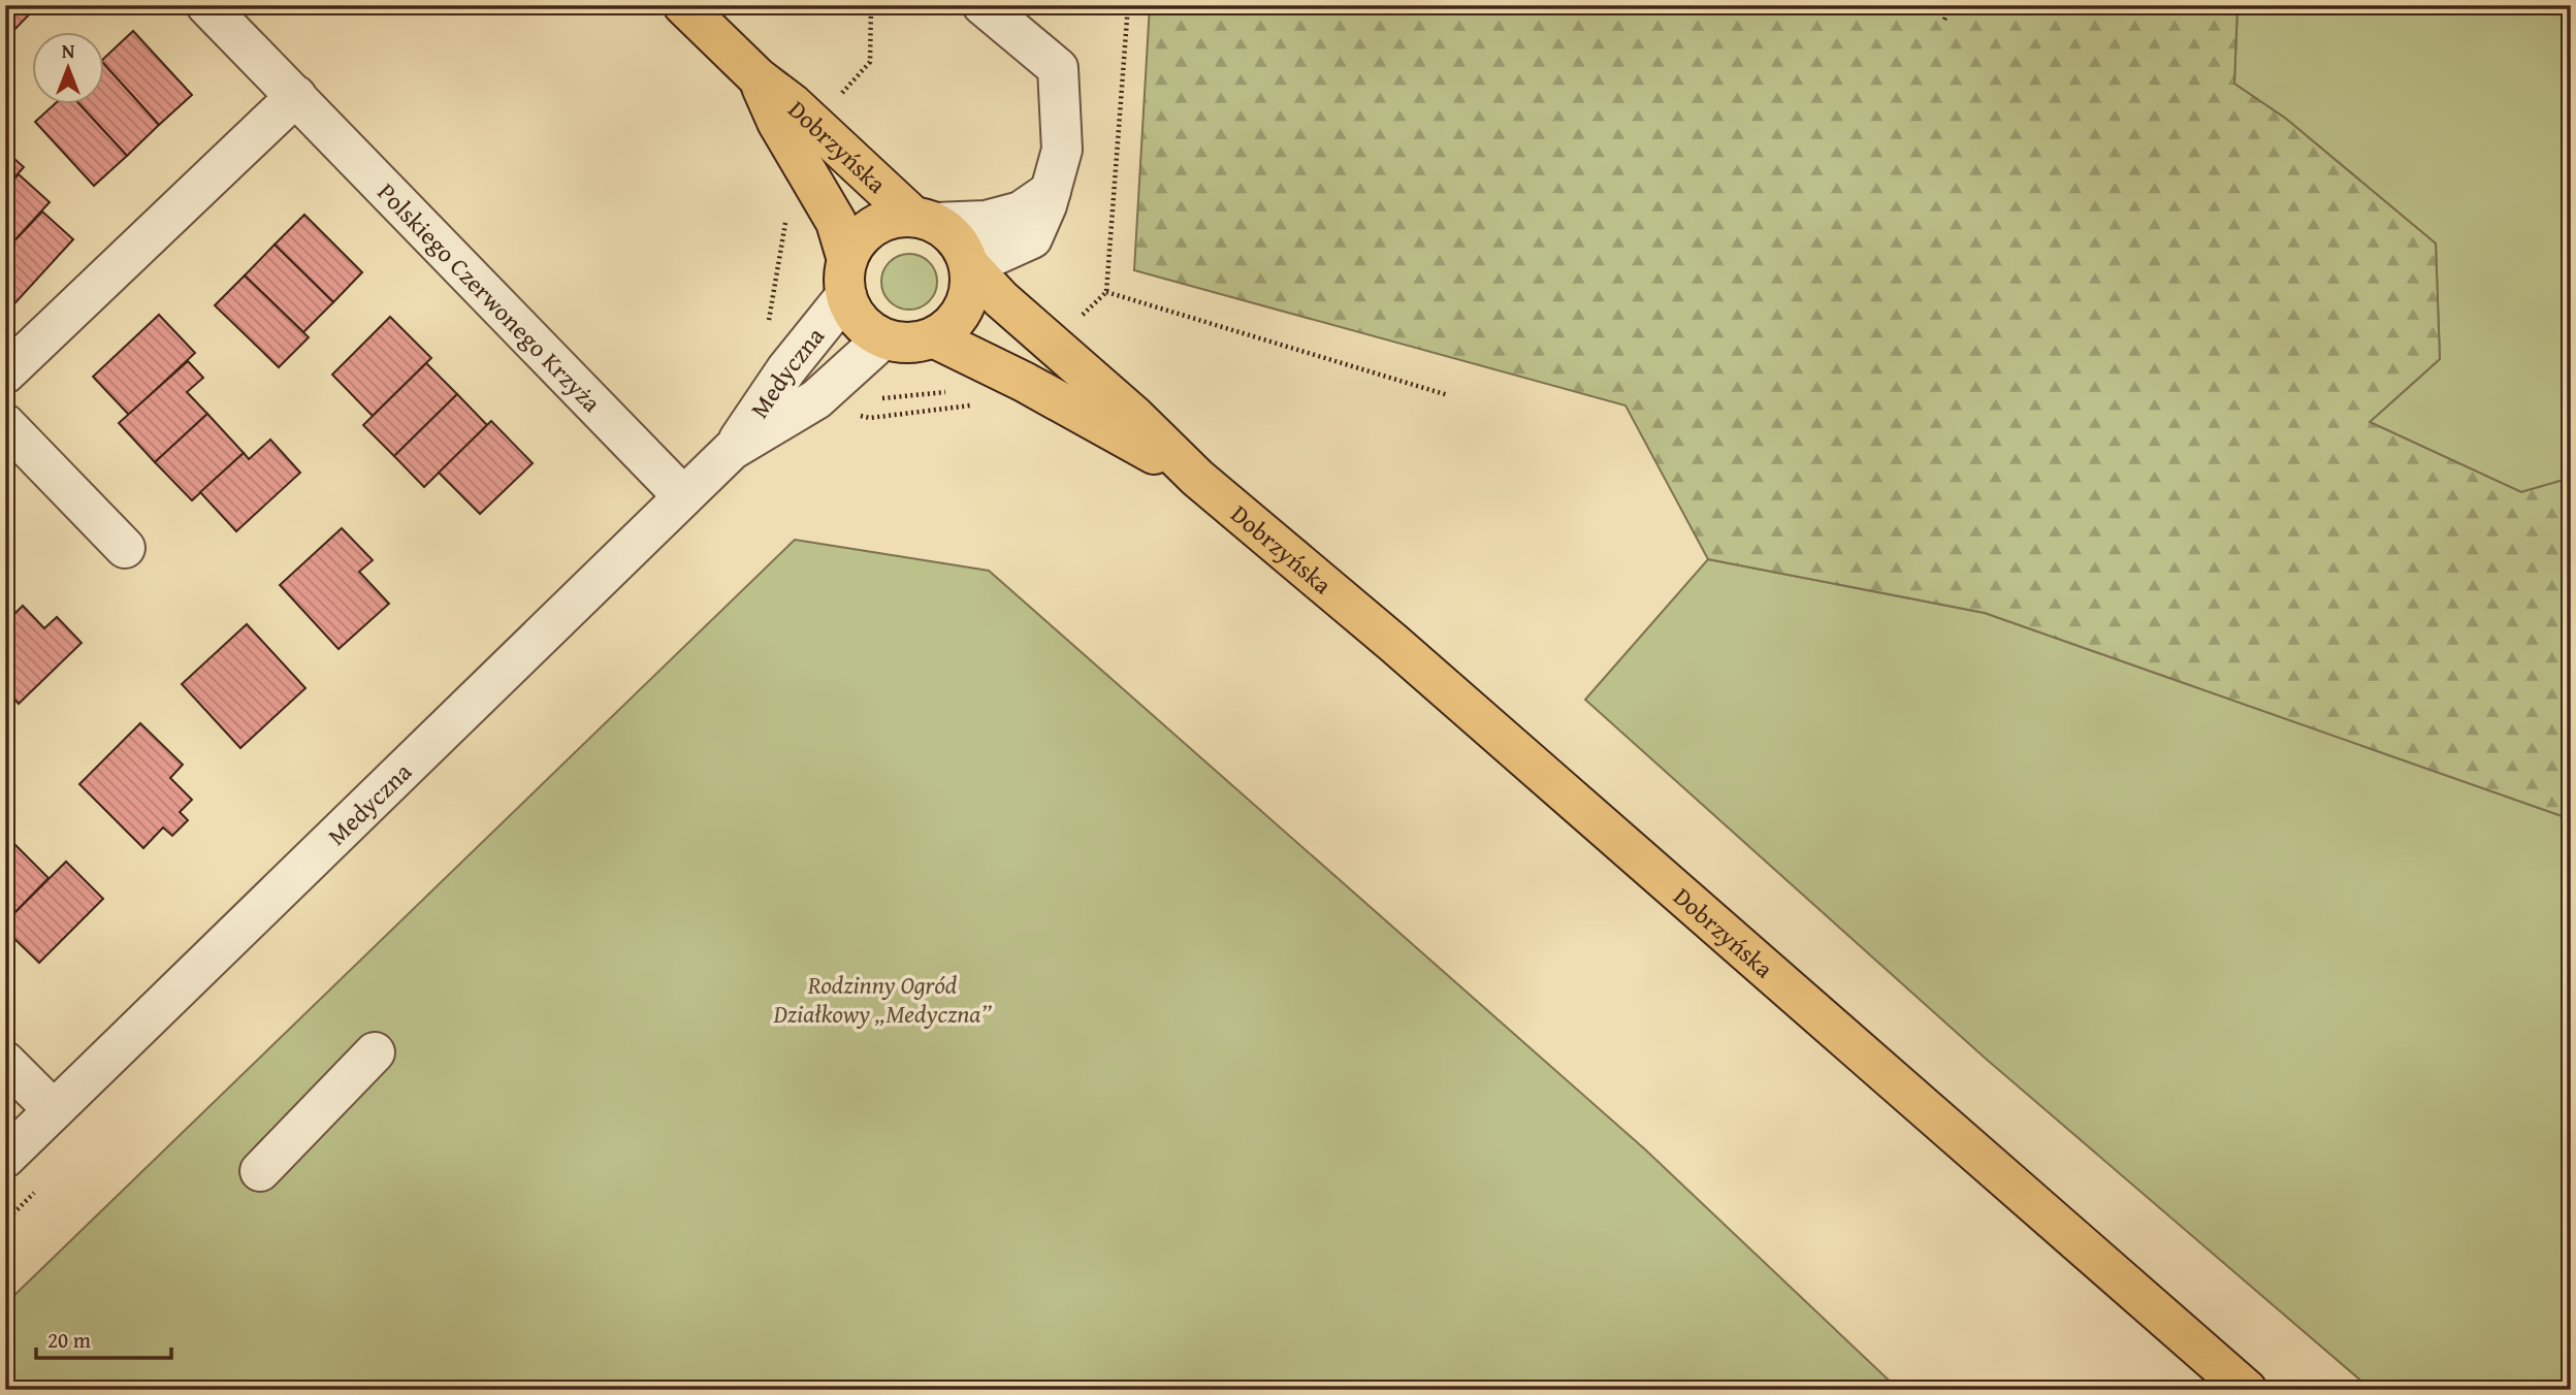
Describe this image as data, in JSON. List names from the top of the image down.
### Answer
{
  "streets": {
    "main road": ["Dobrzyńska"],
    "street": ["Polskiego Czerwonego Krzyża", "Medyczna"]
  },
  "crossings": [
    ["Dobrzyńska", "Medyczna"],
    ["Polskiego Czerwonego Krzyża", "Medyczna"]
  ],
  "parks": ["Rodzinny Ogród Działkowy „Medyczna”"],
  "scale_bar": "20 m",
  "north": "top"
}
